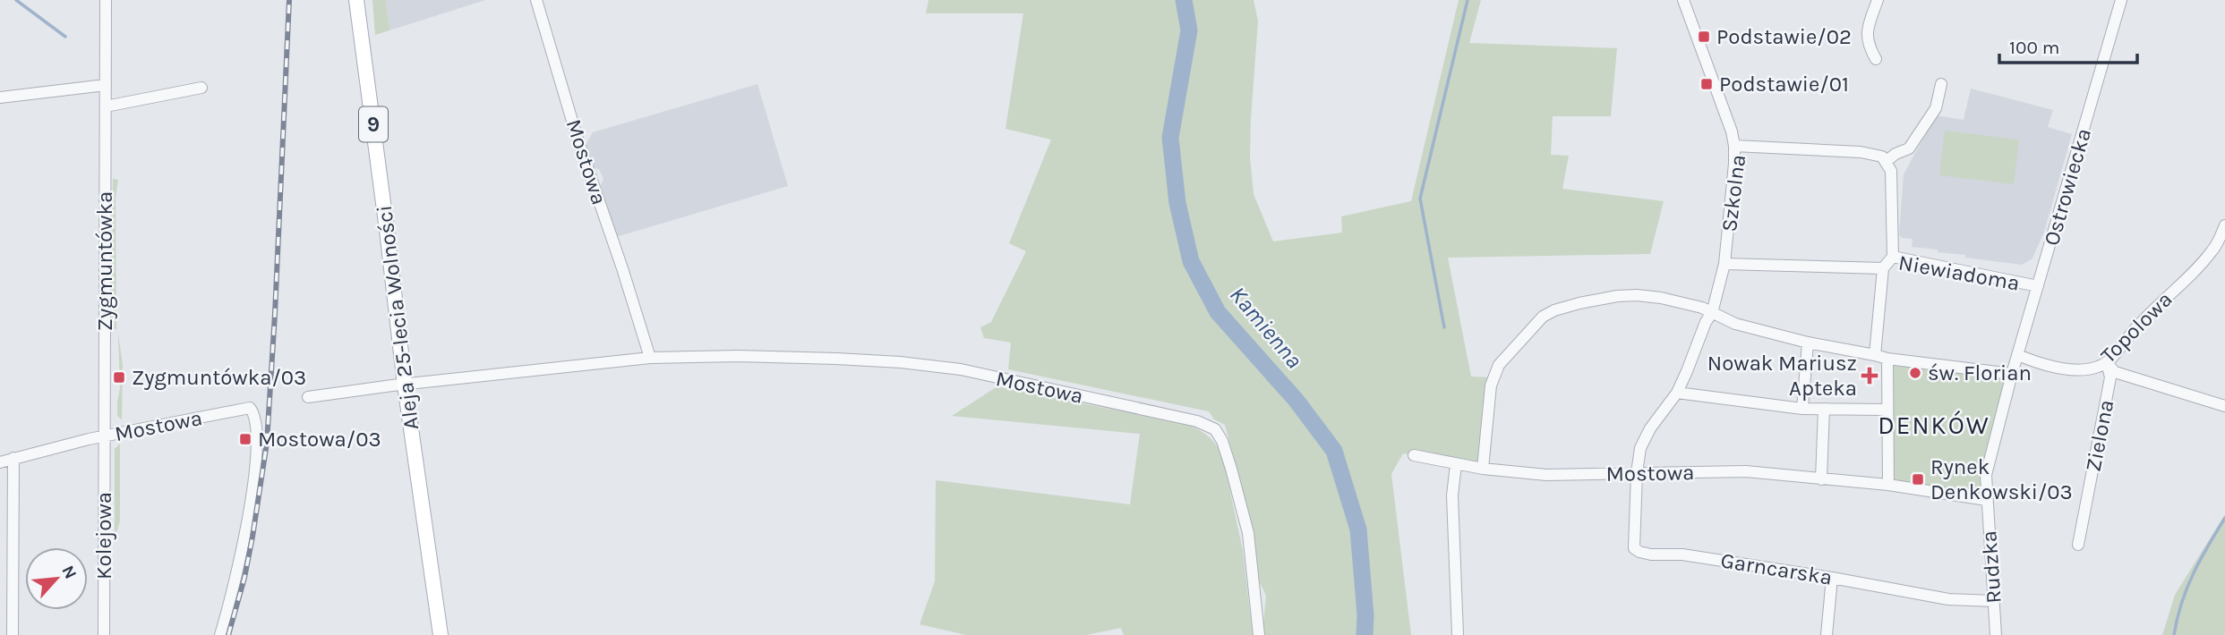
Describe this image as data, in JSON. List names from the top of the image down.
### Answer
{
  "streets": {
    "main road": ["9", "Aleja 25-lecia Wolności"],
    "street": [
      "Mostowa",
      "Ostrowiecka",
      "Szkolna",
      "Zygmuntówka",
      "Niewiadoma",
      "Topolowa",
      "Zielona",
      "Kolejowa",
      "Rudzka",
      "Garncarska"
    ]
  },
  "crossings": [
    ["Mostowa", "Szkolna"],
    ["Mostowa", "Zygmuntówka"],
    ["Mostowa", "Aleja 25-lecia Wolności"],
    ["Mostowa", "Kolejowa"],
    ["Mostowa", "Rudzka"],
    ["Mostowa", "Garncarska"],
    ["Ostrowiecka", "Niewiadoma"],
    ["Ostrowiecka", "Topolowa"],
    ["Ostrowiecka", "Rudzka"],
    ["Szkolna", "Niewiadoma"],
    ["Szkolna", "Garncarska"],
    ["Zygmuntówka", "Kolejowa"],
    ["Topolowa", "Zielona"],
    ["Rudzka", "Garncarska"]
  ],
  "districts": ["DENKÓW"],
  "water": ["Kamienna"],
  "places": {
    "transit": [
      "Podstawie/02",
      "Podstawie/01",
      "Zygmuntówka/03",
      "Mostowa/03",
      "Rynek Denkowski/03"
    ],
    "other": ["św. Florian"],
    "health": ["Nowak Mariusz Apteka"]
  },
  "scale_bar": "100 m",
  "north": "top right"
}
